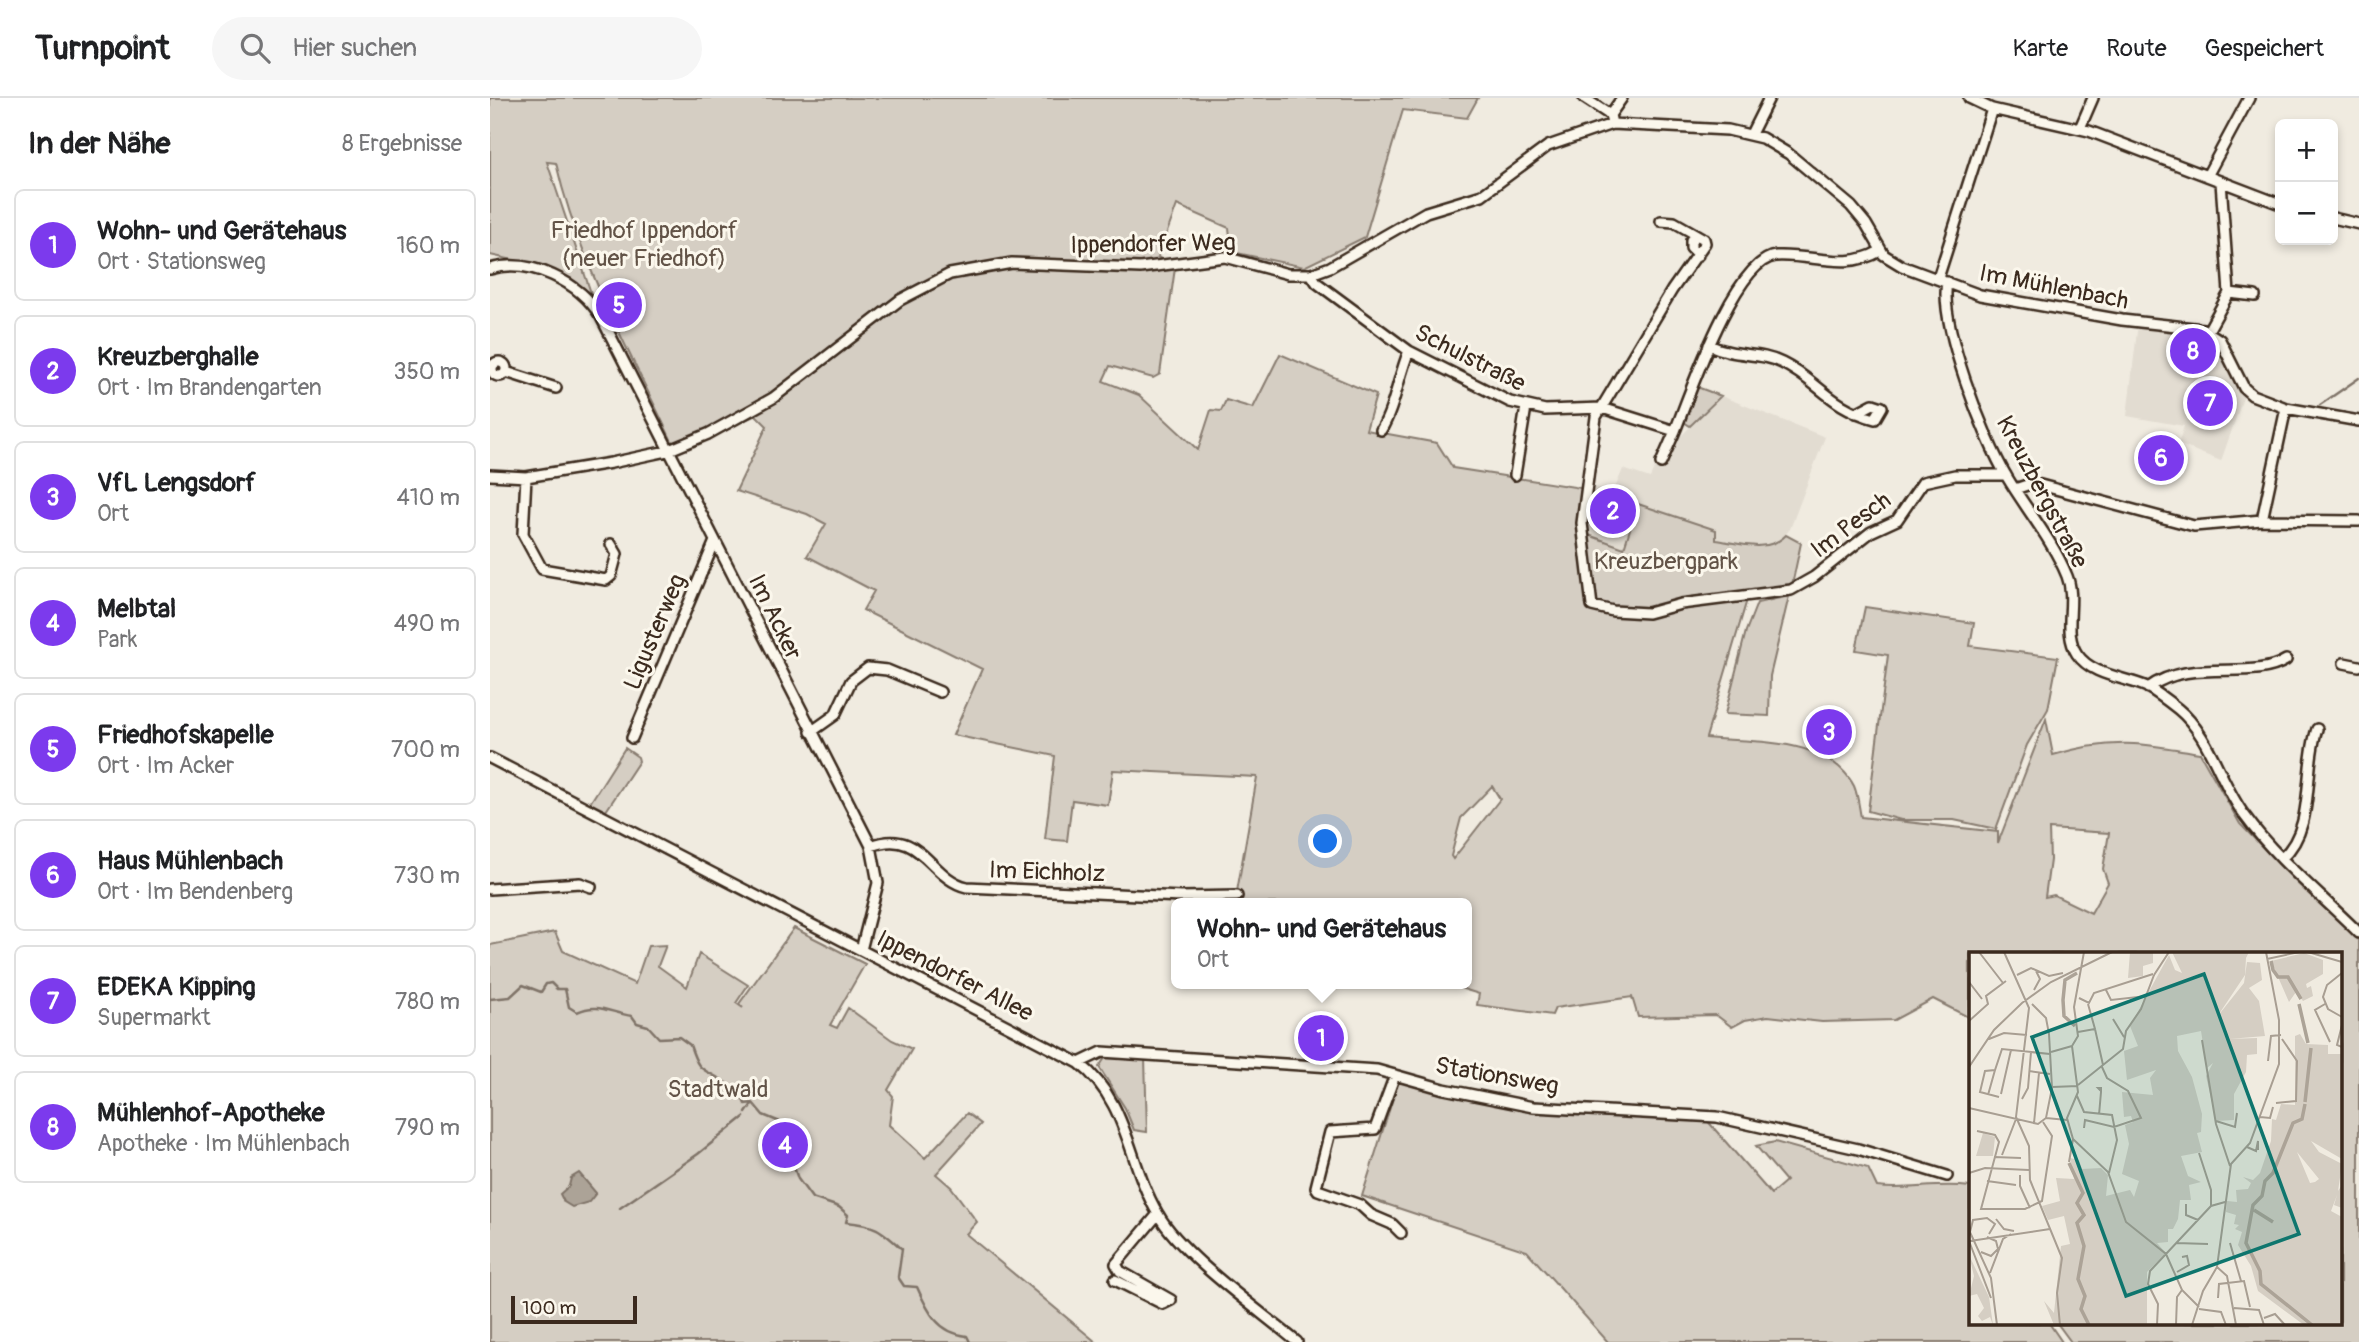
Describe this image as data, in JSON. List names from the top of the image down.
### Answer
{
  "streets": {
    "street": [
      "Ippendorfer Weg",
      "Im Mühlenbach",
      "Schulstraße",
      "Kreuzbergstraße",
      "Im Pesch",
      "Im Acker",
      "Ligusterweg",
      "Im Eichholz",
      "Ippendorfer Allee",
      "Stationsweg"
    ]
  },
  "crossings": [
    ["Ippendorfer Weg", "Schulstraße"],
    ["Ippendorfer Weg", "Im Acker"],
    ["Im Mühlenbach", "Kreuzbergstraße"],
    ["Schulstraße", "Im Pesch"],
    ["Kreuzbergstraße", "Im Pesch"],
    ["Im Acker", "Ligusterweg"],
    ["Im Acker", "Im Eichholz"],
    ["Im Acker", "Ippendorfer Allee"],
    ["Ippendorfer Allee", "Stationsweg"]
  ],
  "parks": ["Friedhof Ippendorf (neuer Friedhof)", "Kreuzbergpark", "Stadtwald"],
  "scale_bar": "100 m",
  "page": {
    "header": "Turnpoint",
    "search": "Hier suchen",
    "nav": ["Karte", "Route", "Gespeichert"],
    "heading": ["In der Nähe", "8 Ergebnisse"],
    "map_buttons": ["+", "−"],
    "list": [
      {
        "mark": "1",
        "name": "Wohn- und Gerätehaus",
        "note": "Ort · Stationsweg",
        "value": "160 m"
      },
      {
        "mark": "2",
        "name": "Kreuzberghalle",
        "note": "Ort · Im Brandengarten",
        "value": "350 m"
      },
      {
        "mark": "3",
        "name": "VfL Lengsdorf",
        "note": "Ort",
        "value": "410 m"
      },
      {
        "mark": "4",
        "name": "Melbtal",
        "note": "Park",
        "value": "490 m"
      },
      {
        "mark": "5",
        "name": "Friedhofskapelle",
        "note": "Ort · Im Acker",
        "value": "700 m"
      },
      {
        "mark": "6",
        "name": "Haus Mühlenbach",
        "note": "Ort · Im Bendenberg",
        "value": "730 m"
      },
      {
        "mark": "7",
        "name": "EDEKA Kipping",
        "note": "Supermarkt",
        "value": "780 m"
      },
      {
        "mark": "8",
        "name": "Mühlenhof-Apotheke",
        "note": "Apotheke · Im Mühlenbach",
        "value": "790 m"
      }
    ],
    "pins": [
      "5",
      "8",
      "7",
      "6",
      "2",
      "3",
      "1",
      "4"
    ],
    "popup": ["Wohn- und Gerätehaus", "Ort"],
    "scale": "100 m"
  }
}
